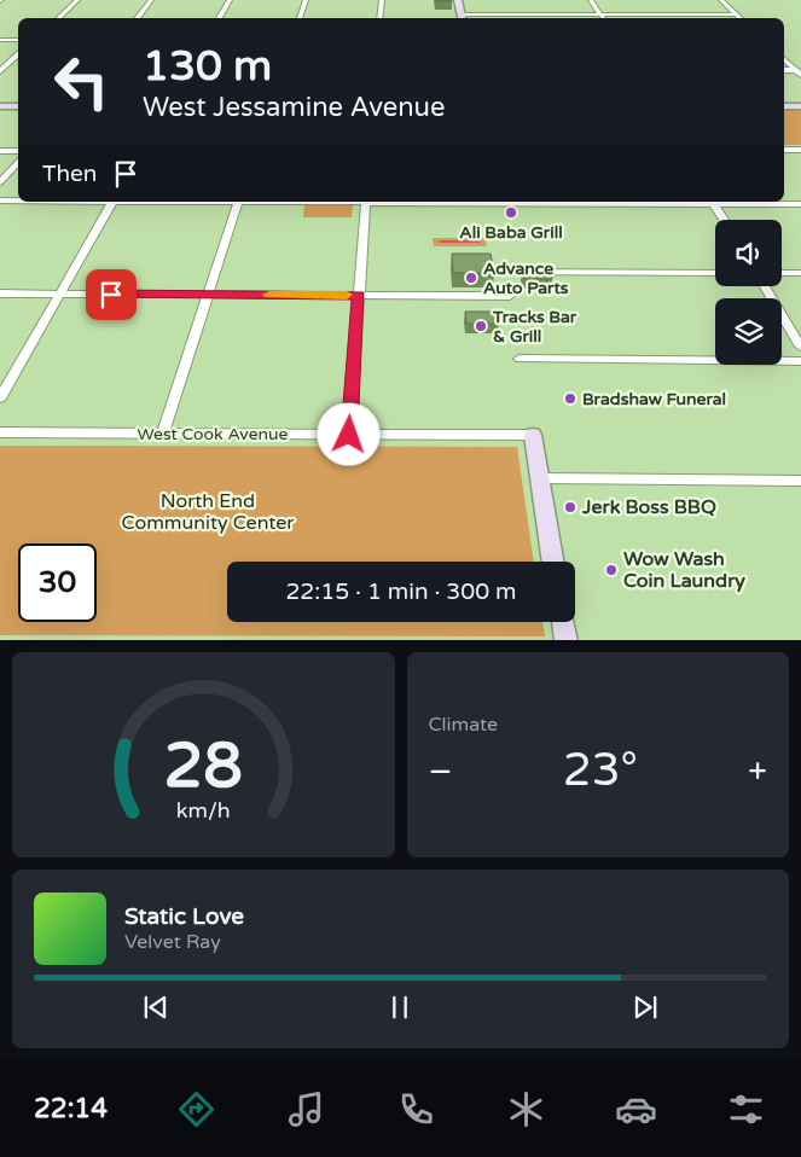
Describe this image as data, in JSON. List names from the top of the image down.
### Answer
{
  "streets": {
    "street": ["West Cook Avenue"]
  },
  "parks": ["North End Community Center"],
  "places": [
    "Ali Baba Grill",
    "Advance Auto Parts",
    "Tracks Bar & Grill",
    "Bradshaw Funeral",
    "Jerk Boss BBQ",
    "Wow Wash Coin Laundry"
  ],
  "page": {
    "turn": ["130 m", "West Jessamine Avenue"],
    "then": "Then",
    "limit": "30",
    "trip": "22:15 · 1 min · 300 m",
    "tile": "Climate",
    "heat": ["−", "23°", "+"],
    "song": ["Static Love", "Velvet Ray"],
    "tabs": "22:14",
    "gauge": ["28", "km/h"]
  }
}
